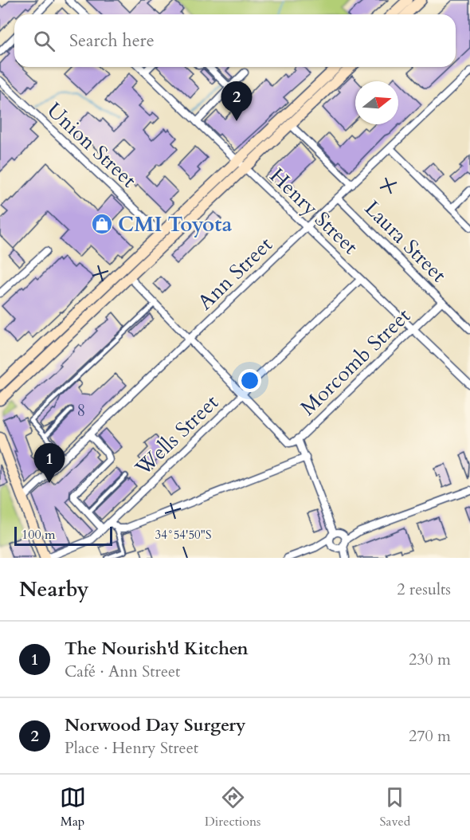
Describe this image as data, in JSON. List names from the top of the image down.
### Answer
{
  "streets": {
    "street": [
      "Union Street",
      "Henry Street",
      "Laura Street",
      "Ann Street",
      "Morcomb Street",
      "Wells Street"
    ]
  },
  "crossings": [
    ["Henry Street", "Ann Street"],
    ["Henry Street", "Morcomb Street"],
    ["Henry Street", "Wells Street"],
    ["Laura Street", "Ann Street"],
    ["Laura Street", "Morcomb Street"],
    ["Morcomb Street", "Wells Street"]
  ],
  "places": {
    "shop": ["CMI Toyota"]
  },
  "house_numbers": ["8"],
  "scale_bar": "100 m",
  "north": "right",
  "page": {
    "search": "Search here",
    "pins": ["2", "1"],
    "scale": "100 m",
    "heading": ["Nearby", "2 results"],
    "list": [
      {
        "mark": "1",
        "name": "The Nourish'd Kitchen",
        "note": "Café · Ann Street",
        "value": "230 m"
      },
      {
        "mark": "2",
        "name": "Norwood Day Surgery",
        "note": "Place · Henry Street",
        "value": "270 m"
      }
    ],
    "nav": ["Map", "Directions", "Saved"]
  },
  "coordinates": ["34°54'50\"S"]
}
